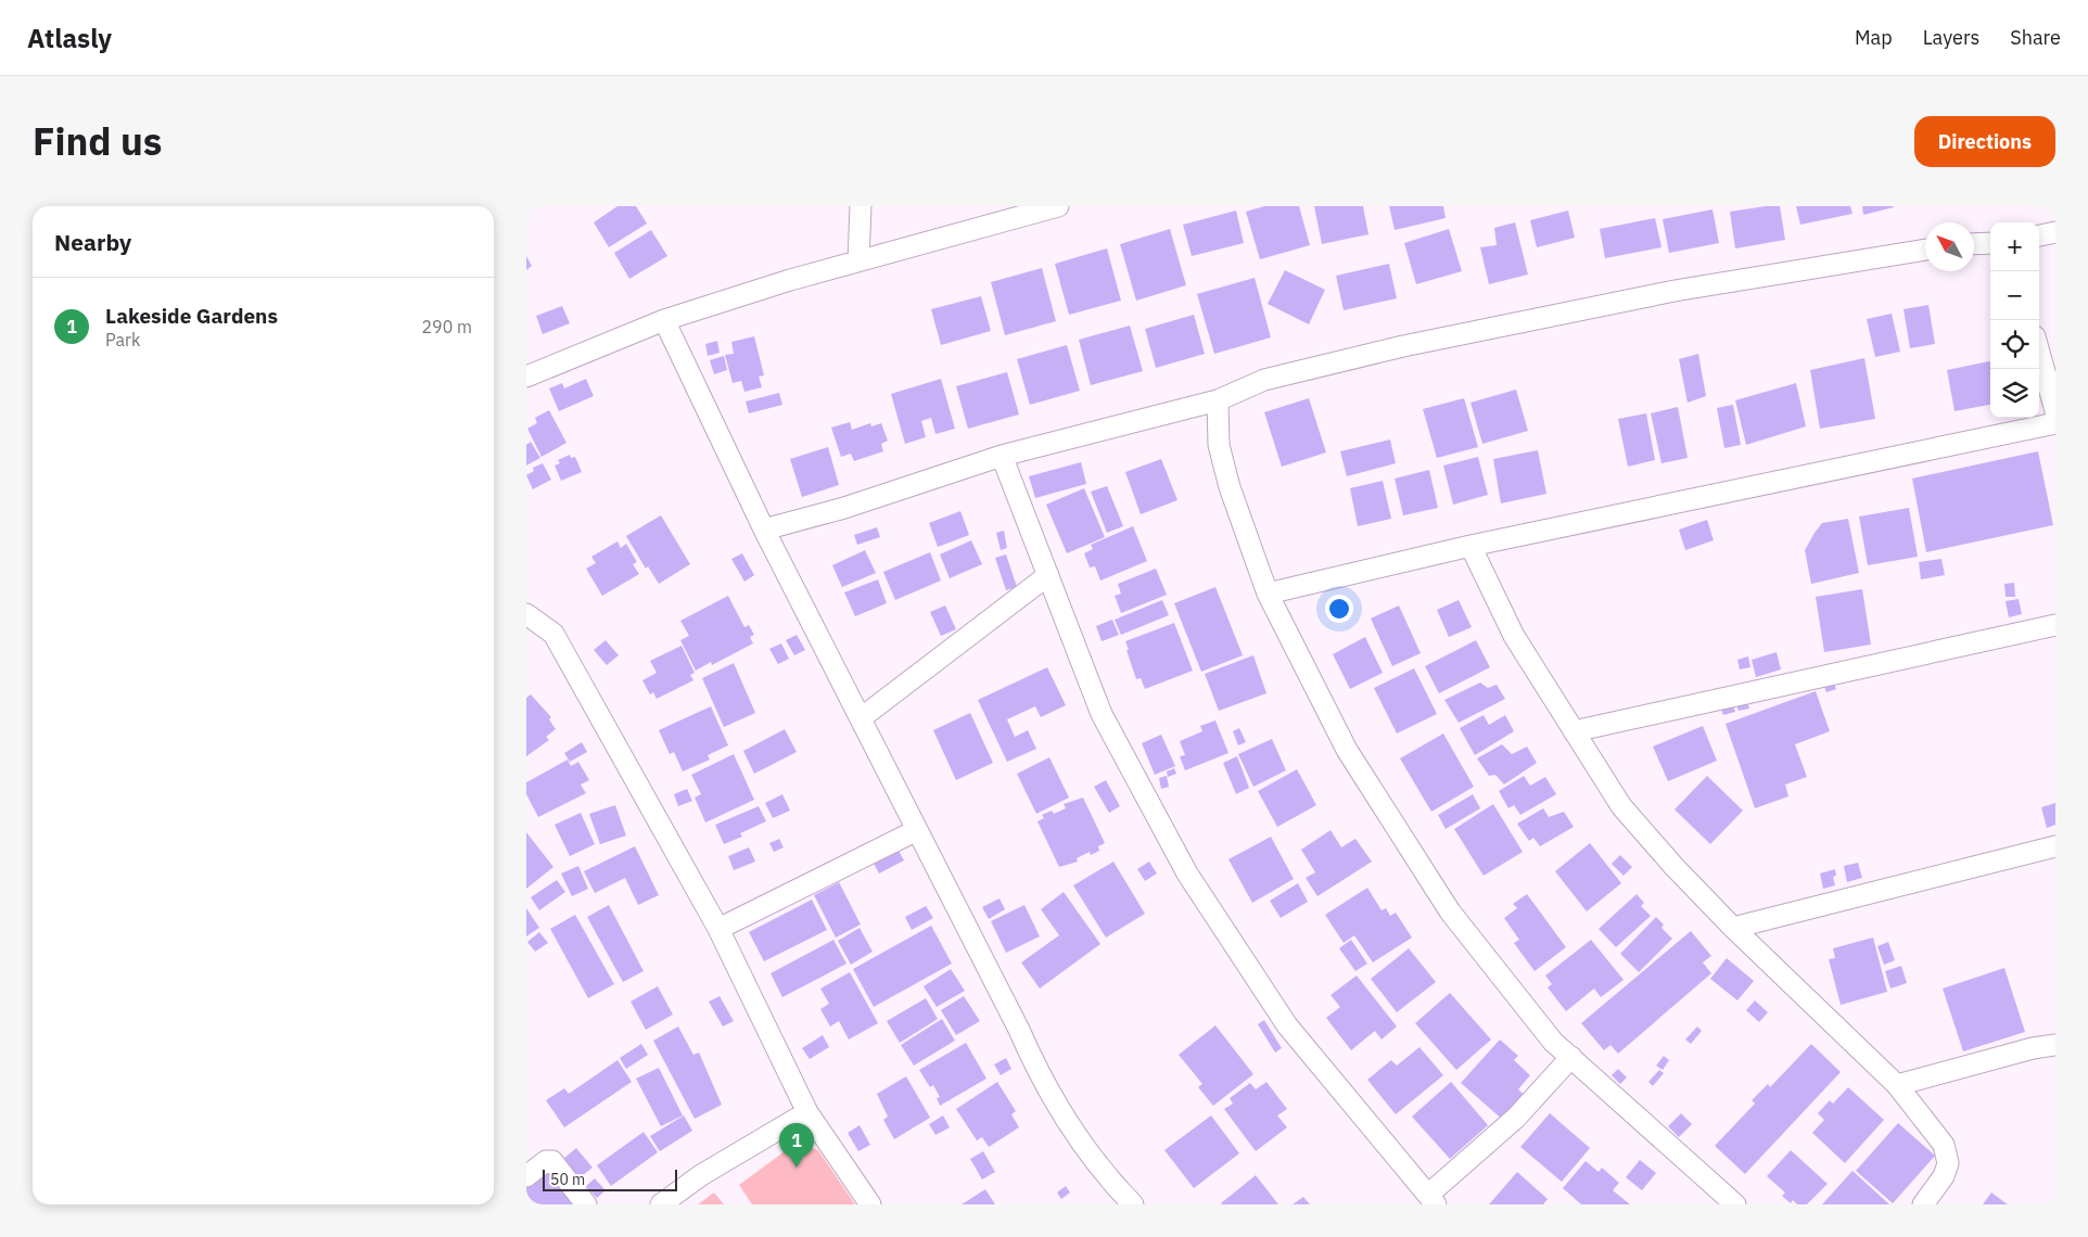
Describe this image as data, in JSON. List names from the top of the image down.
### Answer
{
  "scale_bar": "50 m",
  "north": "top left",
  "page": {
    "header": "Atlasly",
    "nav": ["Map", "Layers", "Share"],
    "title": "Find us",
    "buttons": "Directions",
    "heading": "Nearby",
    "map_buttons": ["+", "−"],
    "list": [
      {
        "mark": "1",
        "name": "Lakeside Gardens",
        "note": "Park",
        "value": "290 m"
      }
    ],
    "pins": "1",
    "scale": "50 m"
  }
}
